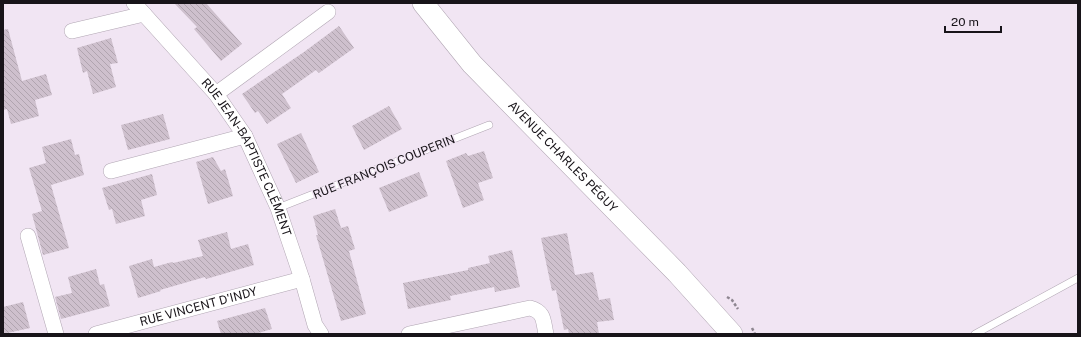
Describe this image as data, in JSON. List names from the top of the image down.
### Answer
{
  "streets": {
    "street": ["AVENUE CHARLES PÉGUY", "RUE JEAN-BAPTISTE CLÉMENT", "RUE VINCENT D'INDY"],
    "lane": ["RUE FRANÇOIS COUPERIN"]
  },
  "crossings": [
    ["RUE JEAN-BAPTISTE CLÉMENT", "RUE FRANÇOIS COUPERIN"],
    ["RUE JEAN-BAPTISTE CLÉMENT", "RUE VINCENT D'INDY"]
  ],
  "scale_bar": "20 m"
}
